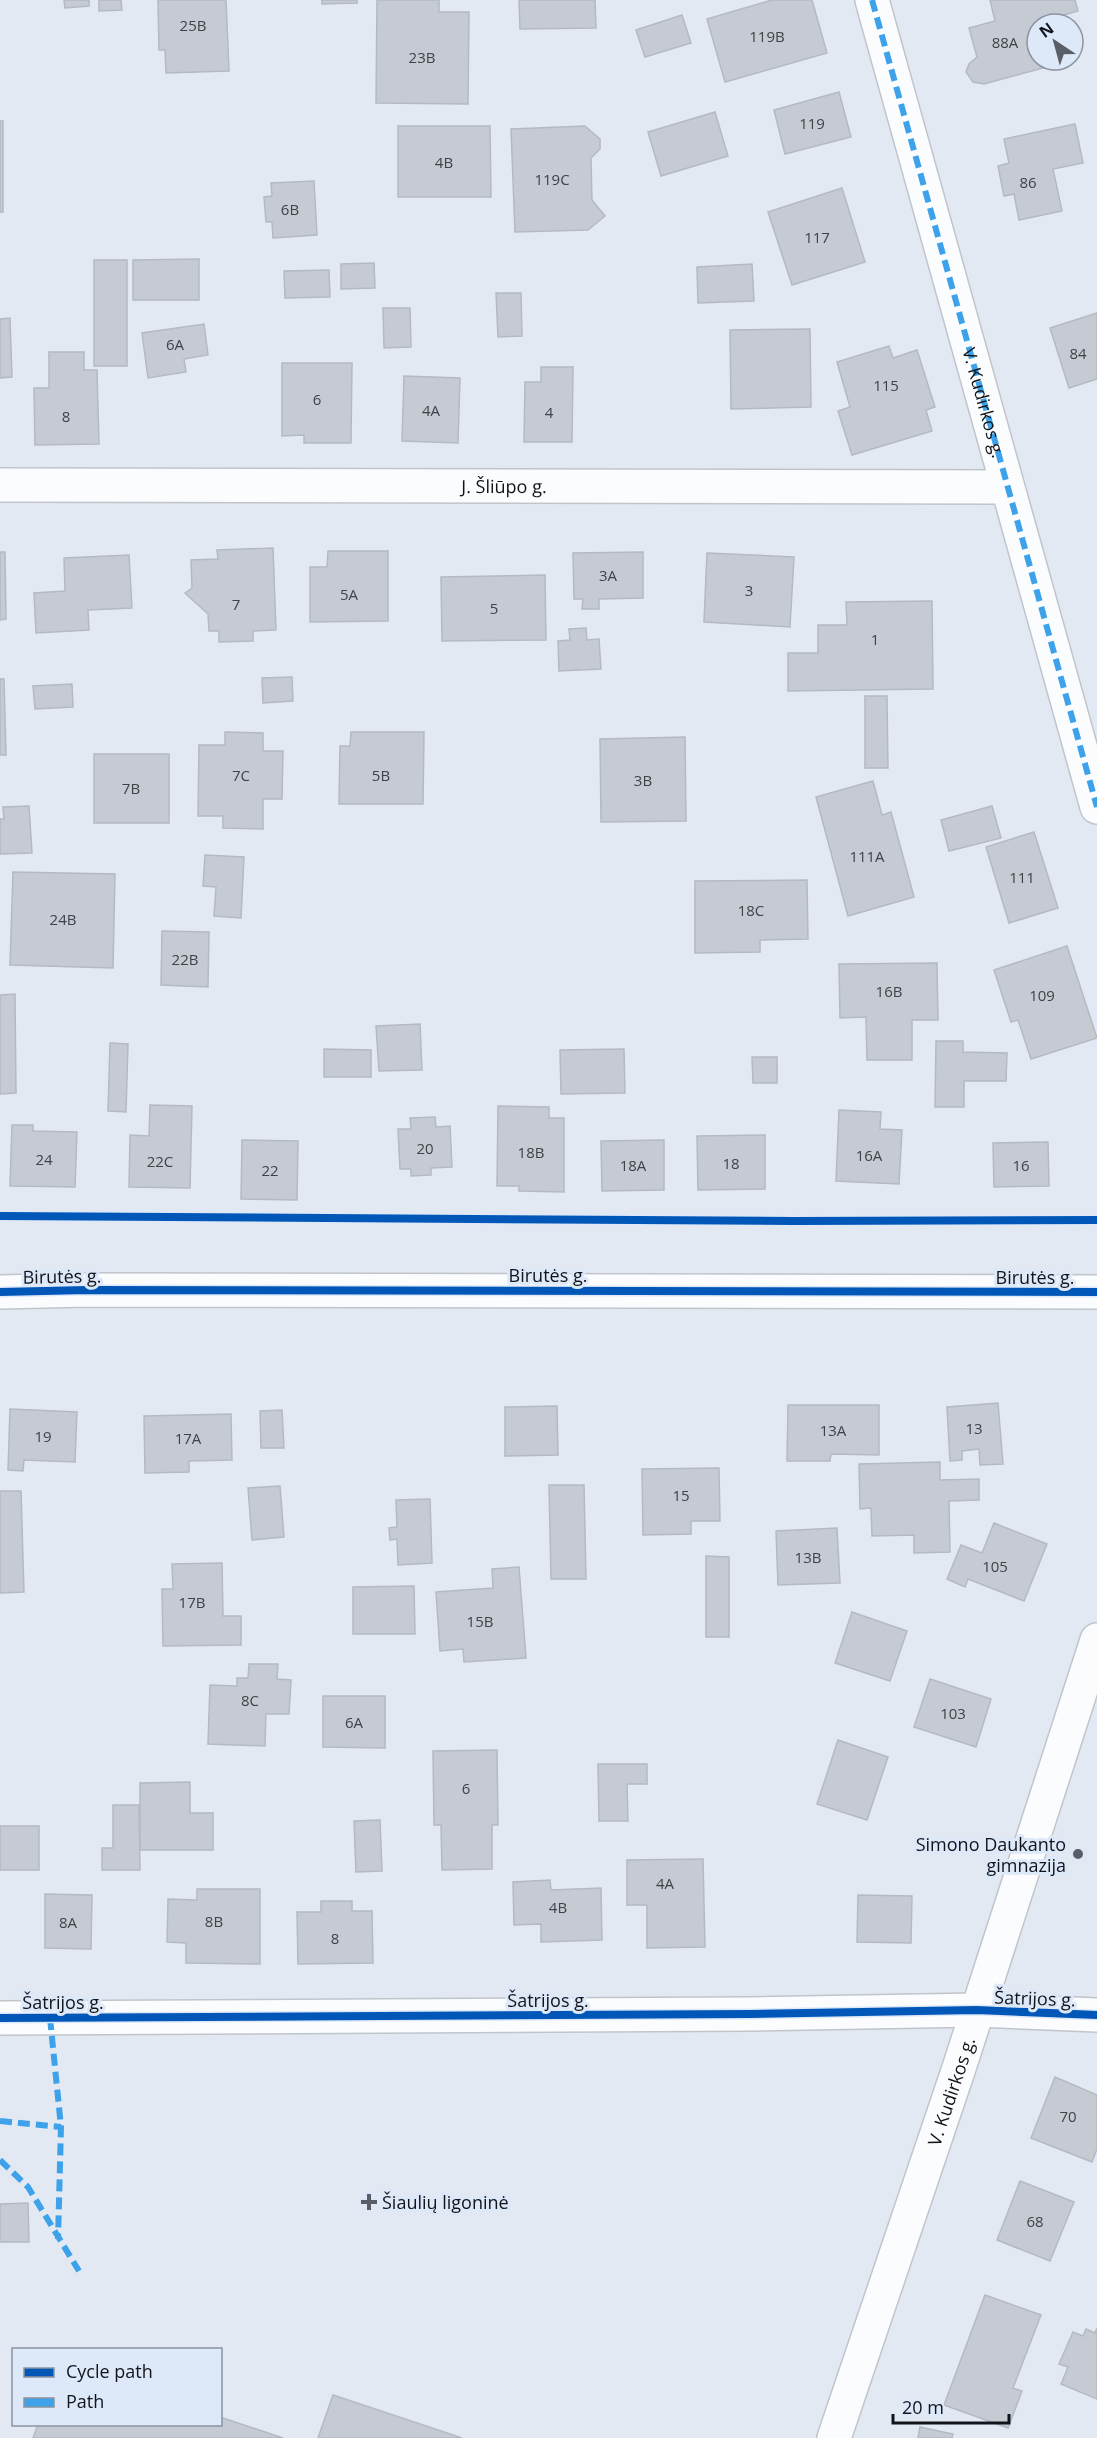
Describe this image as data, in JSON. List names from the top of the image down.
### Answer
{
  "streets": {
    "street": [
      "V. Kudirkos g.",
      "J. Šliūpo g.",
      "Birutės g.",
      "Šatrijos g."
    ]
  },
  "crossings": [
    ["V. Kudirkos g.", "J. Šliūpo g."],
    ["V. Kudirkos g.", "Šatrijos g."]
  ],
  "places": {
    "other": ["Simono Daukanto gimnazija"],
    "health": ["Šiaulių ligoninė"]
  },
  "house_numbers": [
    "25B",
    "119B",
    "88A",
    "23B",
    "119",
    "4B",
    "119C",
    "86",
    "6B",
    "117",
    "6A",
    "84",
    "115",
    "6",
    "4A",
    "4",
    "8",
    "3A",
    "3",
    "5A",
    "7",
    "5",
    "1",
    "7C",
    "5B",
    "3B",
    "7B",
    "111A",
    "111",
    "18C",
    "24B",
    "22B",
    "16B",
    "109",
    "20",
    "18B",
    "16A",
    "24",
    "22C",
    "18",
    "18A",
    "16",
    "22",
    "13",
    "13A",
    "19",
    "17A",
    "15",
    "13B",
    "105",
    "17B",
    "15B",
    "8C",
    "103",
    "6A",
    "6",
    "4A",
    "4B",
    "8B",
    "8A",
    "8",
    "70",
    "68"
  ],
  "legend": ["Cycle path", "Path"],
  "scale_bar": "20 m",
  "north": "top left"
}
